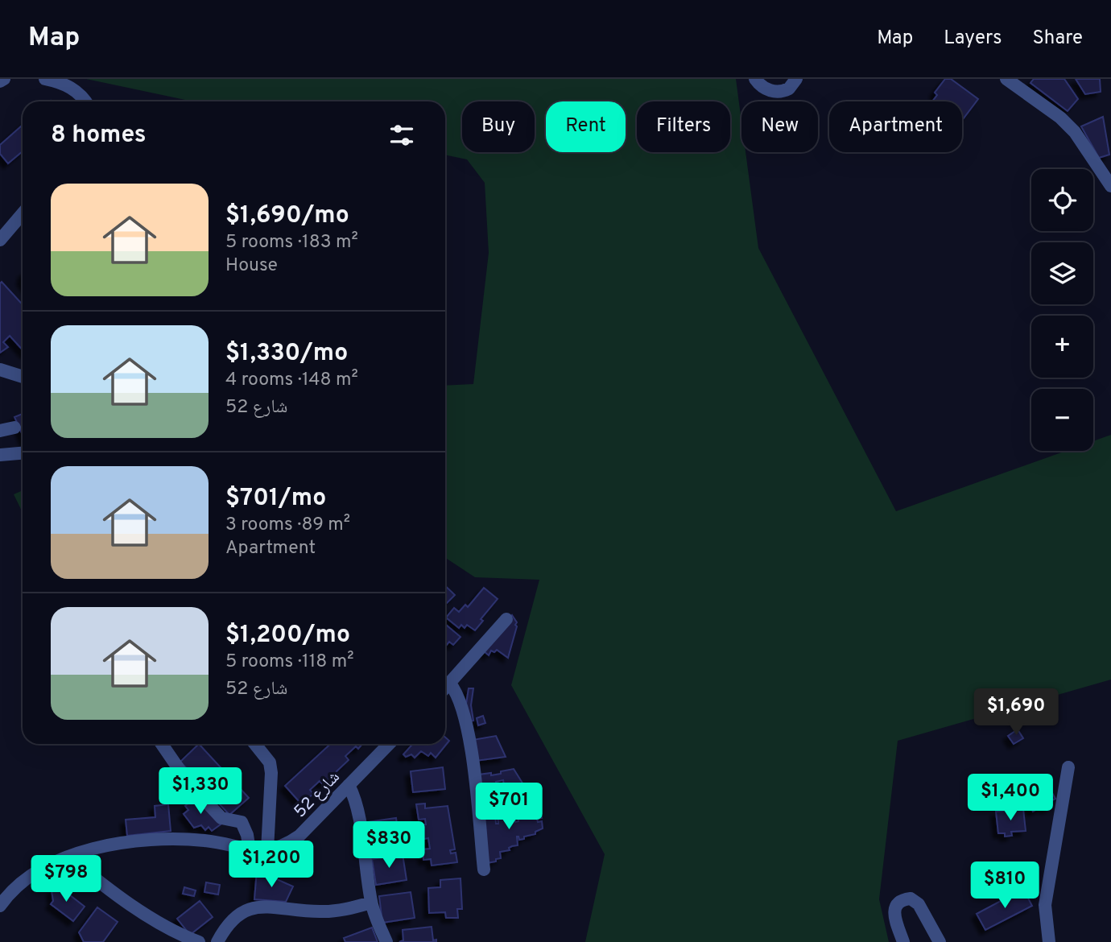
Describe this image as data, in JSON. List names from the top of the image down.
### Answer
{
  "streets": {
    "street": ["شارع 52"]
  },
  "page": {
    "header": "Map",
    "nav": ["Map", "Layers", "Share"],
    "chip": [
      "Buy",
      "Rent",
      "Filters",
      "New",
      "Apartment"
    ],
    "heading": "8 homes",
    "map_buttons": ["+", "−"],
    "list": [
      {
        "name": "$1,690/mo",
        "note": "5 rooms · 183 m² · House"
      },
      {
        "name": "$1,330/mo",
        "note": "4 rooms · 148 m² · شارع 52"
      },
      {
        "name": "$701/mo",
        "note": "3 rooms · 89 m² · Apartment"
      },
      {
        "name": "$1,200/mo",
        "note": "5 rooms · 118 m² · شارع 52"
      }
    ],
    "price": [
      "$1,690",
      "$1,330",
      "$1,400",
      "$701",
      "$830",
      "$1,200",
      "$798",
      "$810"
    ]
  }
}
